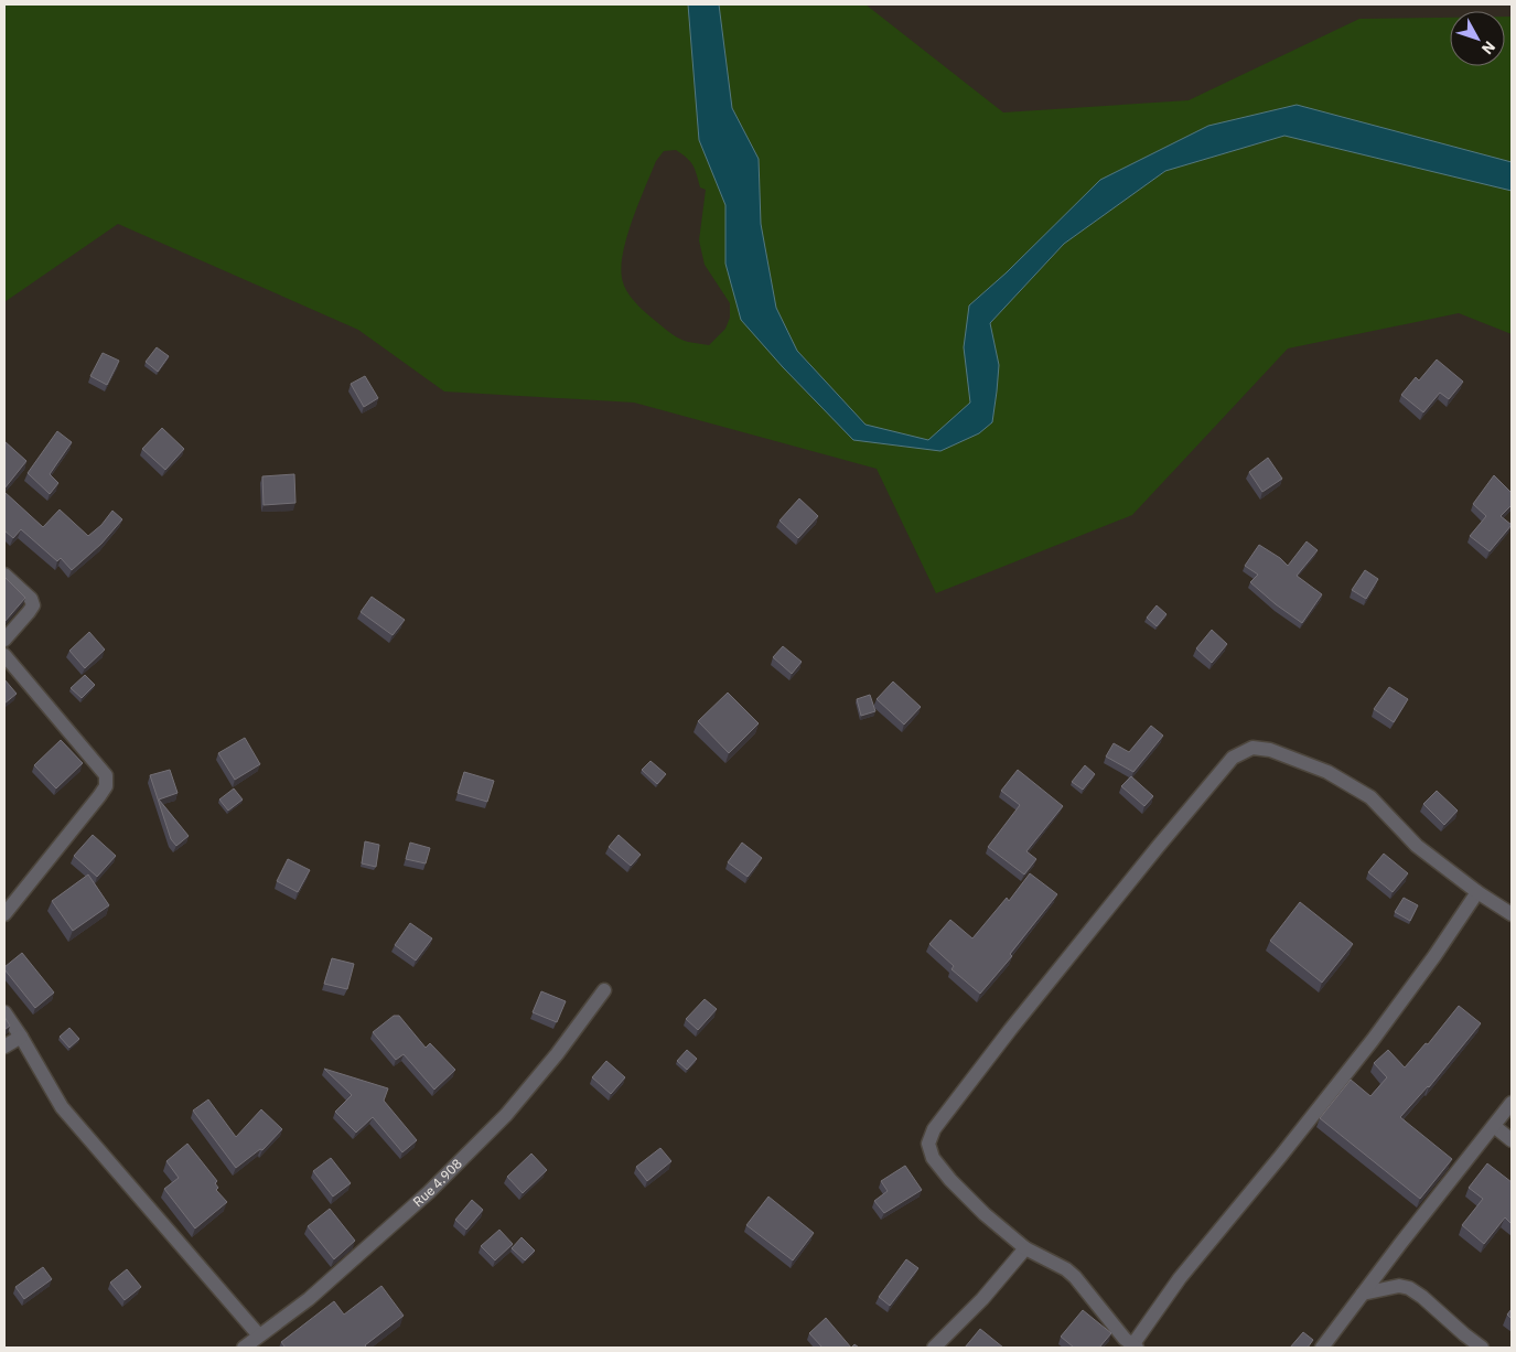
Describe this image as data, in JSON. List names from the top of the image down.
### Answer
{
  "streets": {
    "street": ["Rue 4.908"]
  },
  "north": "bottom right"
}
